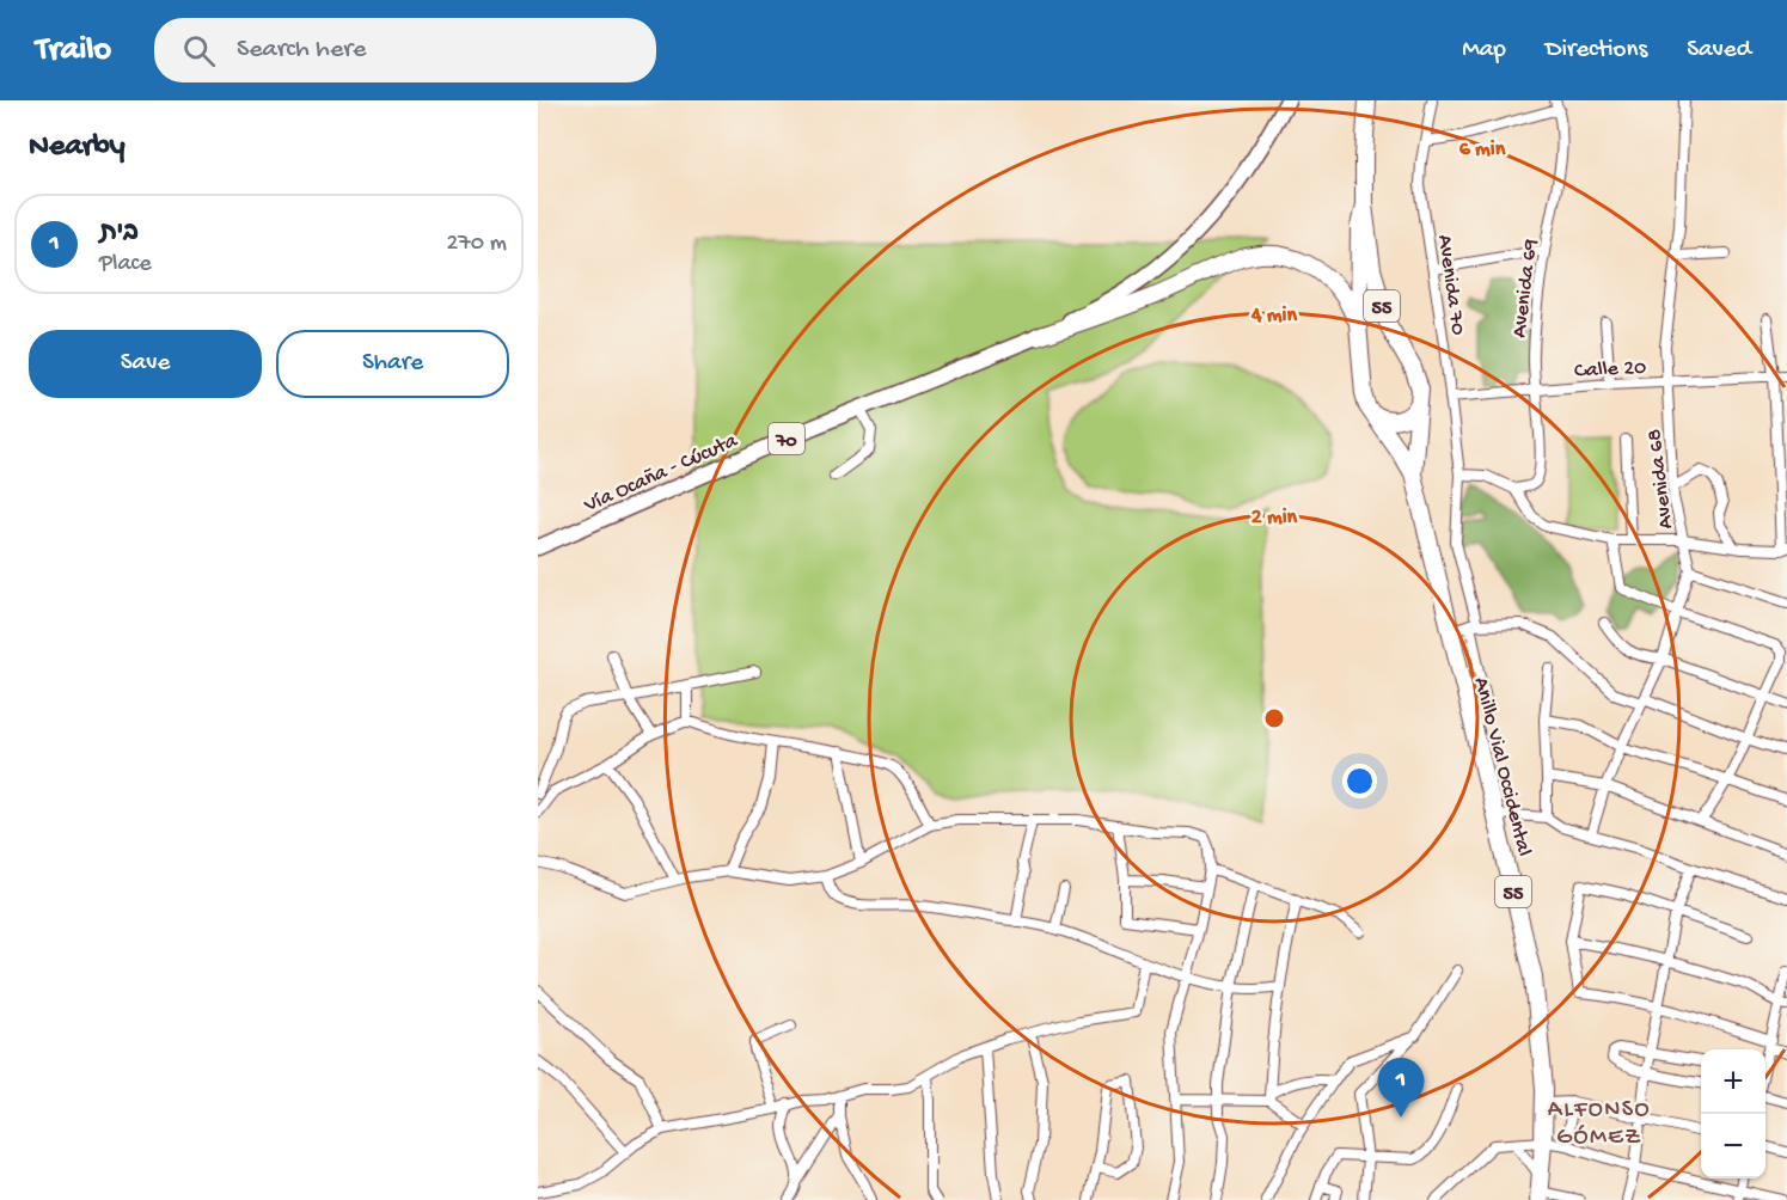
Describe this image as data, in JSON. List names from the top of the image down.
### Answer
{
  "streets": {
    "highway": ["55", "Anillo Vial Occidental"],
    "main road": ["70", "Vía Ocaña - Cúcuta"],
    "street": [
      "Avenida 70",
      "Avenida 69",
      "Calle 20",
      "Avenida 68"
    ]
  },
  "crossings": [
    ["Avenida 70", "Calle 20"],
    ["Avenida 69", "Calle 20"],
    ["Calle 20", "Avenida 68"],
    ["70", "Vía Ocaña - Cúcuta"]
  ],
  "districts": ["ALFONSO GÓMEZ"],
  "page": {
    "header": "Trailo",
    "search": "Search here",
    "nav": ["Map", "Directions", "Saved"],
    "heading": "Nearby",
    "list": [
      {
        "mark": "1",
        "name": "בית",
        "note": "Place",
        "value": "270 m"
      }
    ],
    "buttons": ["Save", "Share"],
    "map_buttons": ["+", "−"],
    "pins": "1"
  },
  "rings": ["6 min", "4 min", "2 min"]
}
